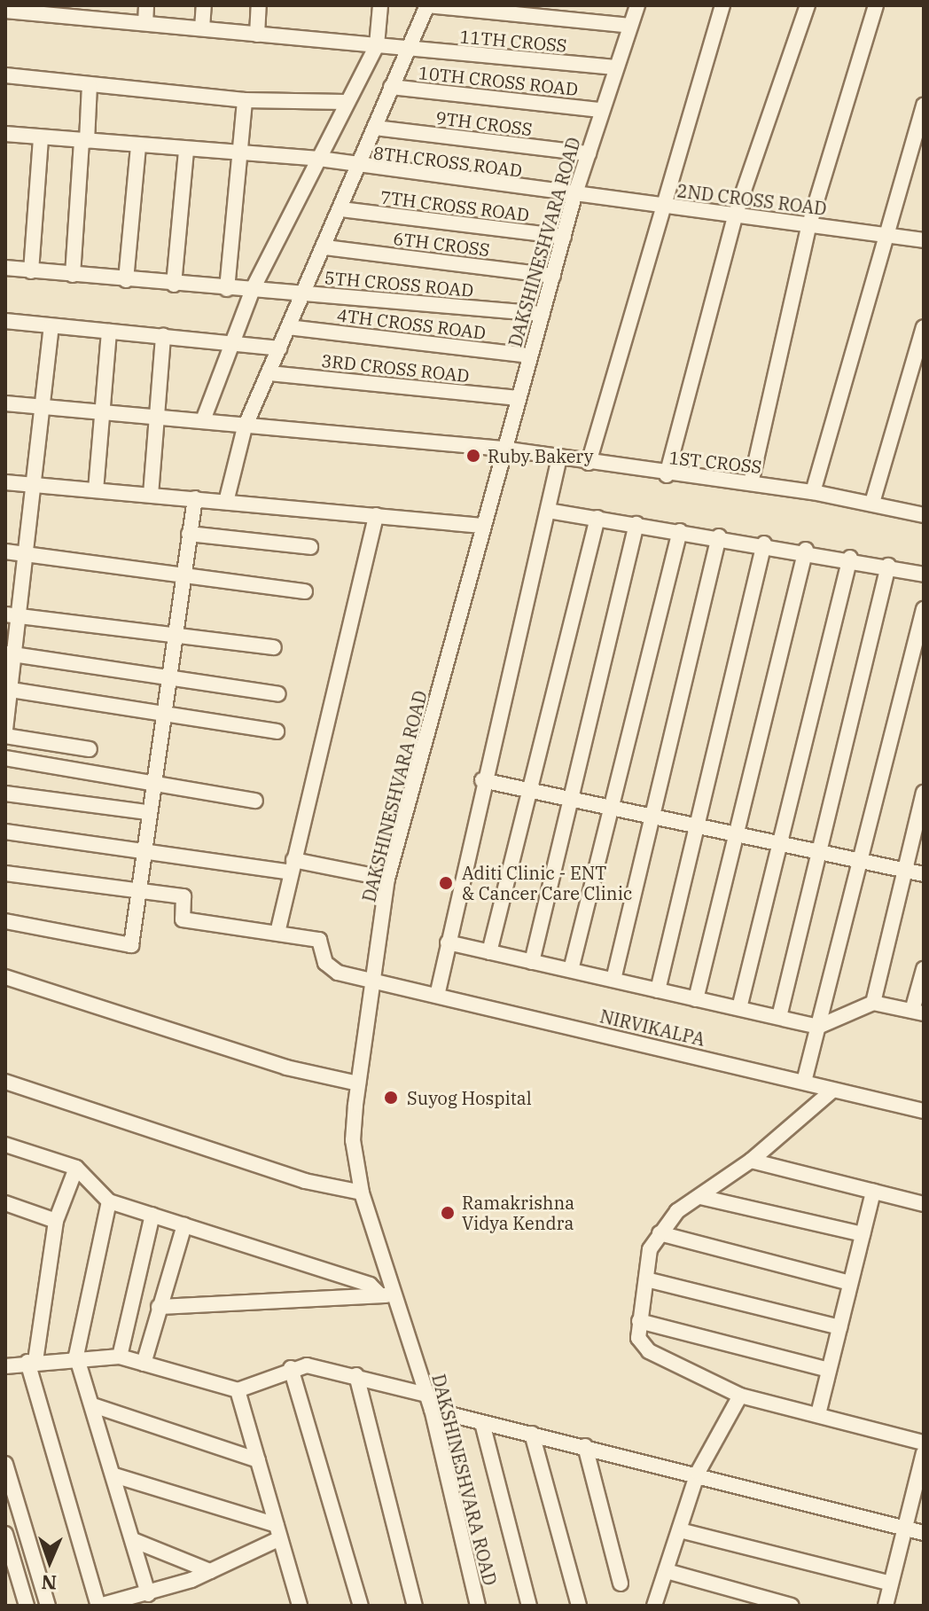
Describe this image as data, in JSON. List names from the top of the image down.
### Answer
{
  "streets": {
    "street": [
      "11TH CROSS",
      "10TH CROSS ROAD",
      "9TH CROSS",
      "8TH CROSS ROAD",
      "2ND CROSS ROAD",
      "7TH CROSS ROAD",
      "DAKSHINESHVARA ROAD",
      "6TH CROSS",
      "5TH CROSS ROAD",
      "4TH CROSS ROAD",
      "3RD CROSS ROAD",
      "1ST CROSS",
      "NIRVIKALPA"
    ]
  },
  "crossings": [
    ["11TH CROSS", "DAKSHINESHVARA ROAD"],
    ["10TH CROSS ROAD", "DAKSHINESHVARA ROAD"],
    ["9TH CROSS", "DAKSHINESHVARA ROAD"],
    ["8TH CROSS ROAD", "2ND CROSS ROAD"],
    ["8TH CROSS ROAD", "DAKSHINESHVARA ROAD"],
    ["2ND CROSS ROAD", "DAKSHINESHVARA ROAD"],
    ["7TH CROSS ROAD", "DAKSHINESHVARA ROAD"],
    ["DAKSHINESHVARA ROAD", "6TH CROSS"],
    ["DAKSHINESHVARA ROAD", "5TH CROSS ROAD"],
    ["DAKSHINESHVARA ROAD", "4TH CROSS ROAD"],
    ["DAKSHINESHVARA ROAD", "3RD CROSS ROAD"],
    ["DAKSHINESHVARA ROAD", "1ST CROSS"],
    ["DAKSHINESHVARA ROAD", "NIRVIKALPA"]
  ],
  "places": [
    "Ruby Bakery",
    "Aditi Clinic - ENT & Cancer Care Clinic",
    "Suyog Hospital",
    "Ramakrishna Vidya Kendra"
  ],
  "north": "bottom"
}
